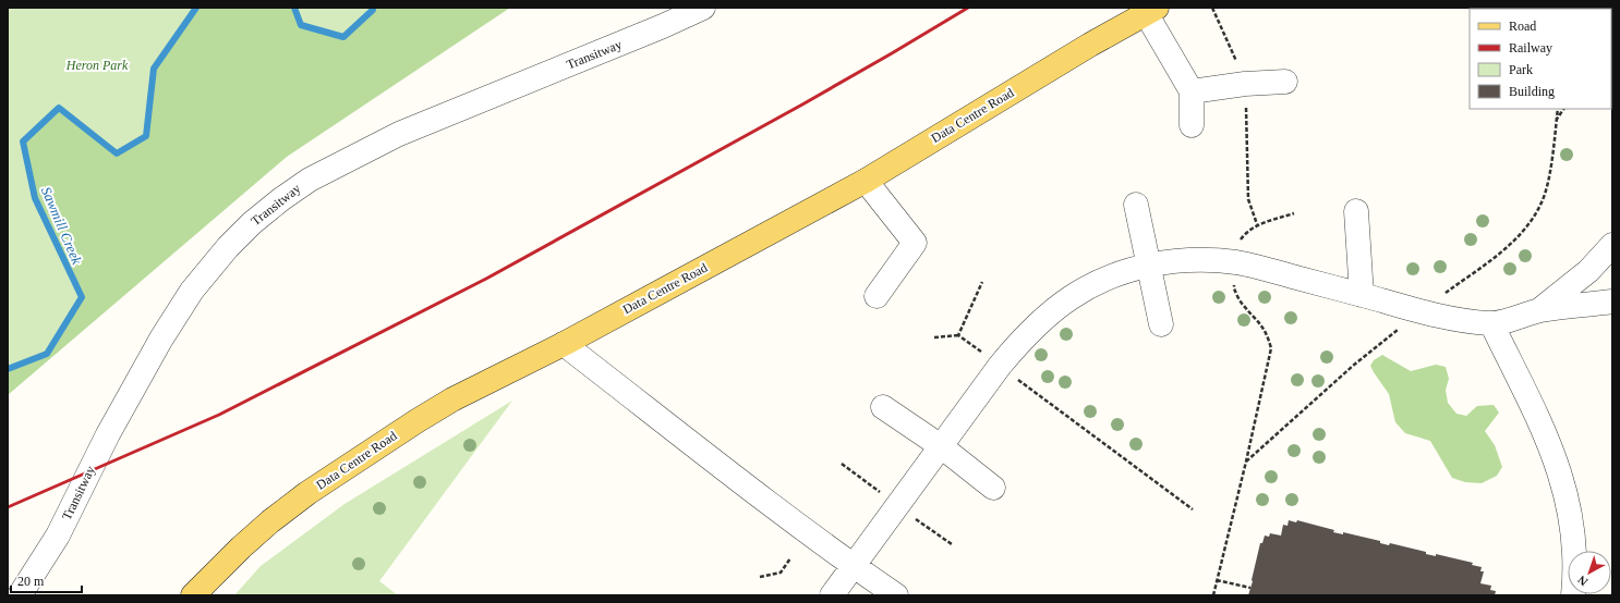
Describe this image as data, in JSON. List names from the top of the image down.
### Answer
{
  "streets": {
    "main road": ["Data Centre Road"],
    "lane": ["Transitway"]
  },
  "water": ["Sawmill Creek"],
  "parks": ["Heron Park"],
  "legend": [
    "Road",
    "Railway",
    "Park",
    "Building"
  ],
  "scale_bar": "20 m",
  "north": "bottom left"
}
